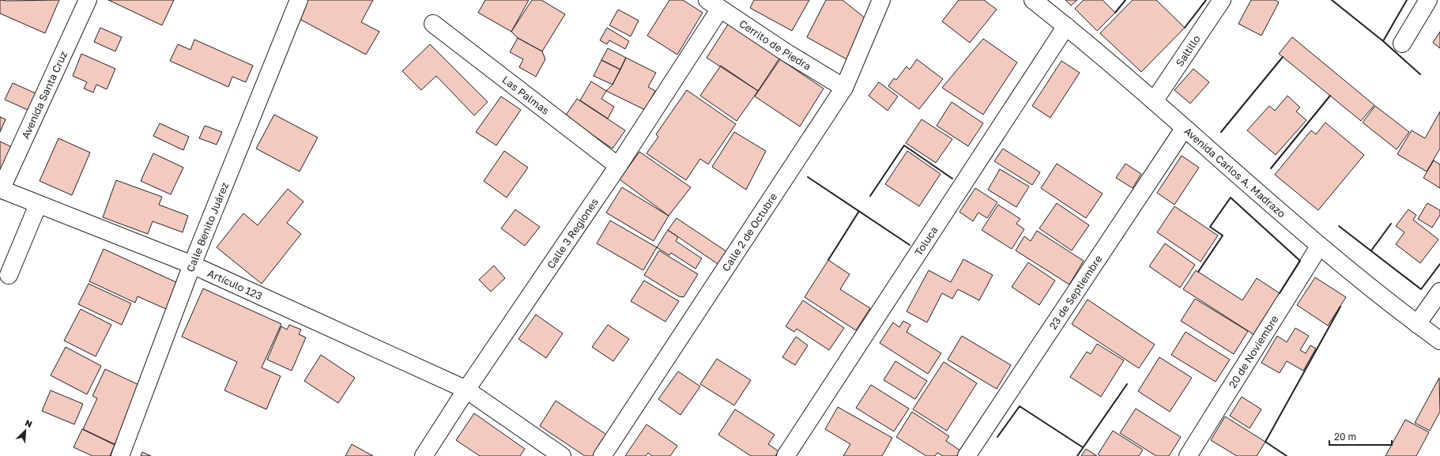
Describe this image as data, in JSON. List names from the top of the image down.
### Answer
{
  "streets": {
    "street": [
      "Cerrito de Piedra",
      "Saltillo",
      "Avenida Santa Cruz",
      "Las Palmas",
      "Avenida Carlos A. Madrazo",
      "Calle Benito Juárez",
      "Calle 2 de Octubre",
      "Calle 3 Regiones",
      "Toluca",
      "Artículo 123",
      "23 de Septiembre",
      "20 de Noviembre"
    ]
  },
  "crossings": [
    ["Cerrito de Piedra", "Calle 2 de Octubre"],
    ["Cerrito de Piedra", "Calle 3 Regiones"],
    ["Saltillo", "Avenida Carlos A. Madrazo"],
    ["Avenida Santa Cruz", "Artículo 123"],
    ["Las Palmas", "Calle 3 Regiones"],
    ["Avenida Carlos A. Madrazo", "Toluca"],
    ["Avenida Carlos A. Madrazo", "23 de Septiembre"],
    ["Avenida Carlos A. Madrazo", "20 de Noviembre"],
    ["Calle Benito Juárez", "Artículo 123"],
    ["Calle 3 Regiones", "Artículo 123"]
  ],
  "scale_bar": "20 m",
  "north": "top right"
}
